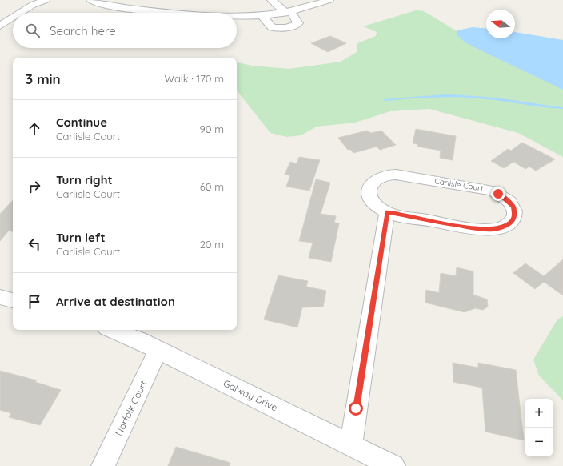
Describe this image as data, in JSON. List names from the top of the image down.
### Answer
{
  "streets": {
    "street": ["Carlisle Court", "Galway Drive", "Norfolk Court"]
  },
  "crossings": [
    ["Galway Drive", "Norfolk Court"]
  ],
  "north": "left",
  "page": {
    "search": "Search here",
    "heading": ["3 min", "Walk · 170 m"],
    "list": [
      ["Continue", "Carlisle Court", "90 m"],
      ["Turn right", "Carlisle Court", "60 m"],
      ["Turn left", "Carlisle Court", "20 m"],
      "Arrive at destination"
    ],
    "map_buttons": ["+", "−"]
  }
}
